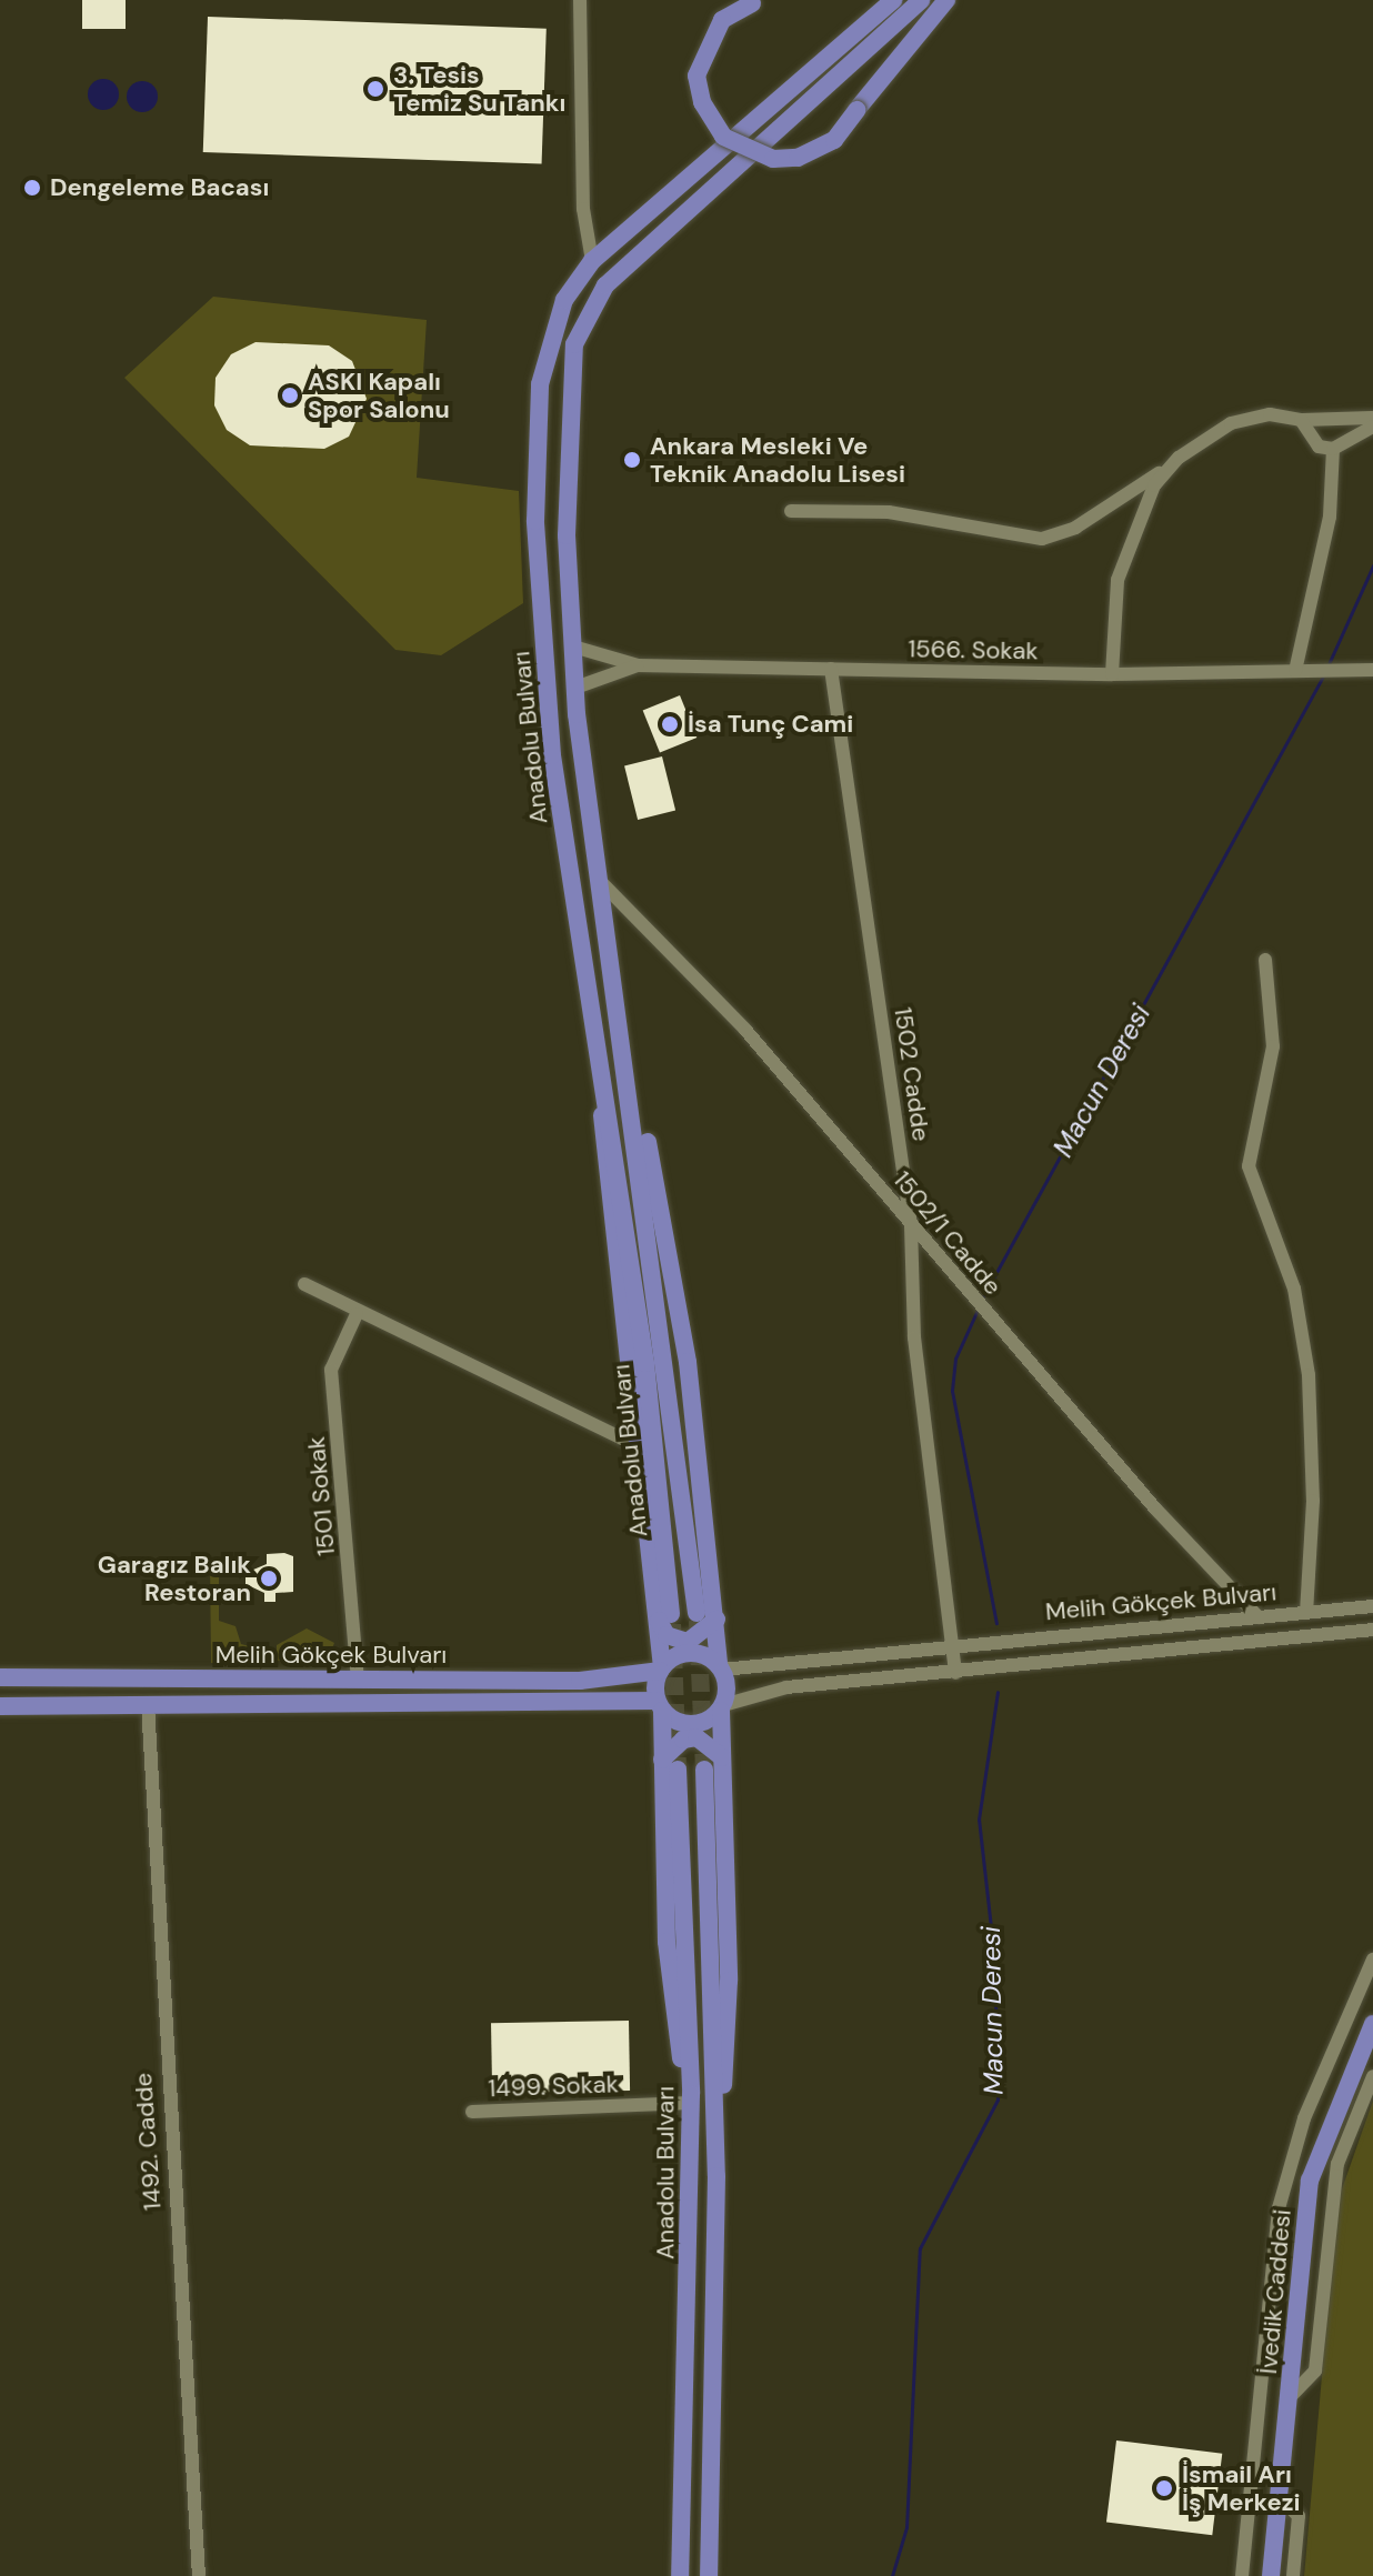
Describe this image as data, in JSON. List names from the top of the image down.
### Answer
{
  "streets": {
    "main road": ["Anadolu Bulvarı", "Melih Gökçek Bulvarı", "İvedik Caddesi"],
    "street": [
      "1566. Sokak",
      "1502 Cadde",
      "1502/1 Cadde",
      "1501 Sokak",
      "1499. Sokak",
      "1492. Cadde"
    ]
  },
  "crossings": [
    ["1566. Sokak", "1502 Cadde"],
    ["Anadolu Bulvarı", "1502/1 Cadde"],
    ["Anadolu Bulvarı", "Melih Gökçek Bulvarı"],
    ["Anadolu Bulvarı", "1499. Sokak"],
    ["1502 Cadde", "1502/1 Cadde"],
    ["1502 Cadde", "Melih Gökçek Bulvarı"],
    ["1502/1 Cadde", "Melih Gökçek Bulvarı"],
    ["1501 Sokak", "Melih Gökçek Bulvarı"],
    ["Melih Gökçek Bulvarı", "1492. Cadde"]
  ],
  "water": ["Macun Deresi"],
  "places": [
    "3. Tesis Temiz Su Tankı",
    "Dengeleme Bacası",
    "ASKI Kapalı Spor Salonu",
    "Ankara Mesleki Ve Teknik Anadolu Lisesi",
    "İsa Tunç Cami",
    "Garagız Balık Restoran",
    "İsmail Arı İş Merkezi"
  ]
}
